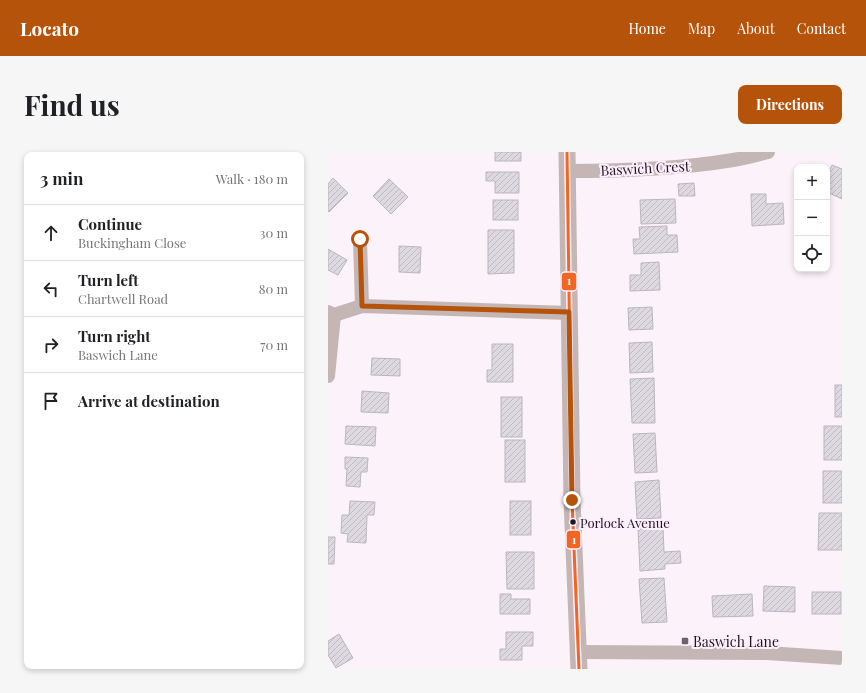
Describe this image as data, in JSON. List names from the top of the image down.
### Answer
{
  "streets": {
    "street": ["Baswich Crest"]
  },
  "places": {
    "other": ["Porlock Avenue"],
    "transit": ["Baswich Lane"]
  },
  "lines": ["transit line 1"],
  "page": {
    "header": "Locato",
    "nav": [
      "Home",
      "Map",
      "About",
      "Contact"
    ],
    "buttons": "Directions",
    "title": "Find us",
    "heading": ["3 min", "Walk · 180 m"],
    "map_buttons": ["+", "−"],
    "list": [
      ["Continue", "Buckingham Close", "30 m"],
      ["Turn left", "Chartwell Road", "80 m"],
      ["Turn right", "Baswich Lane", "70 m"],
      "Arrive at destination"
    ]
  }
}
